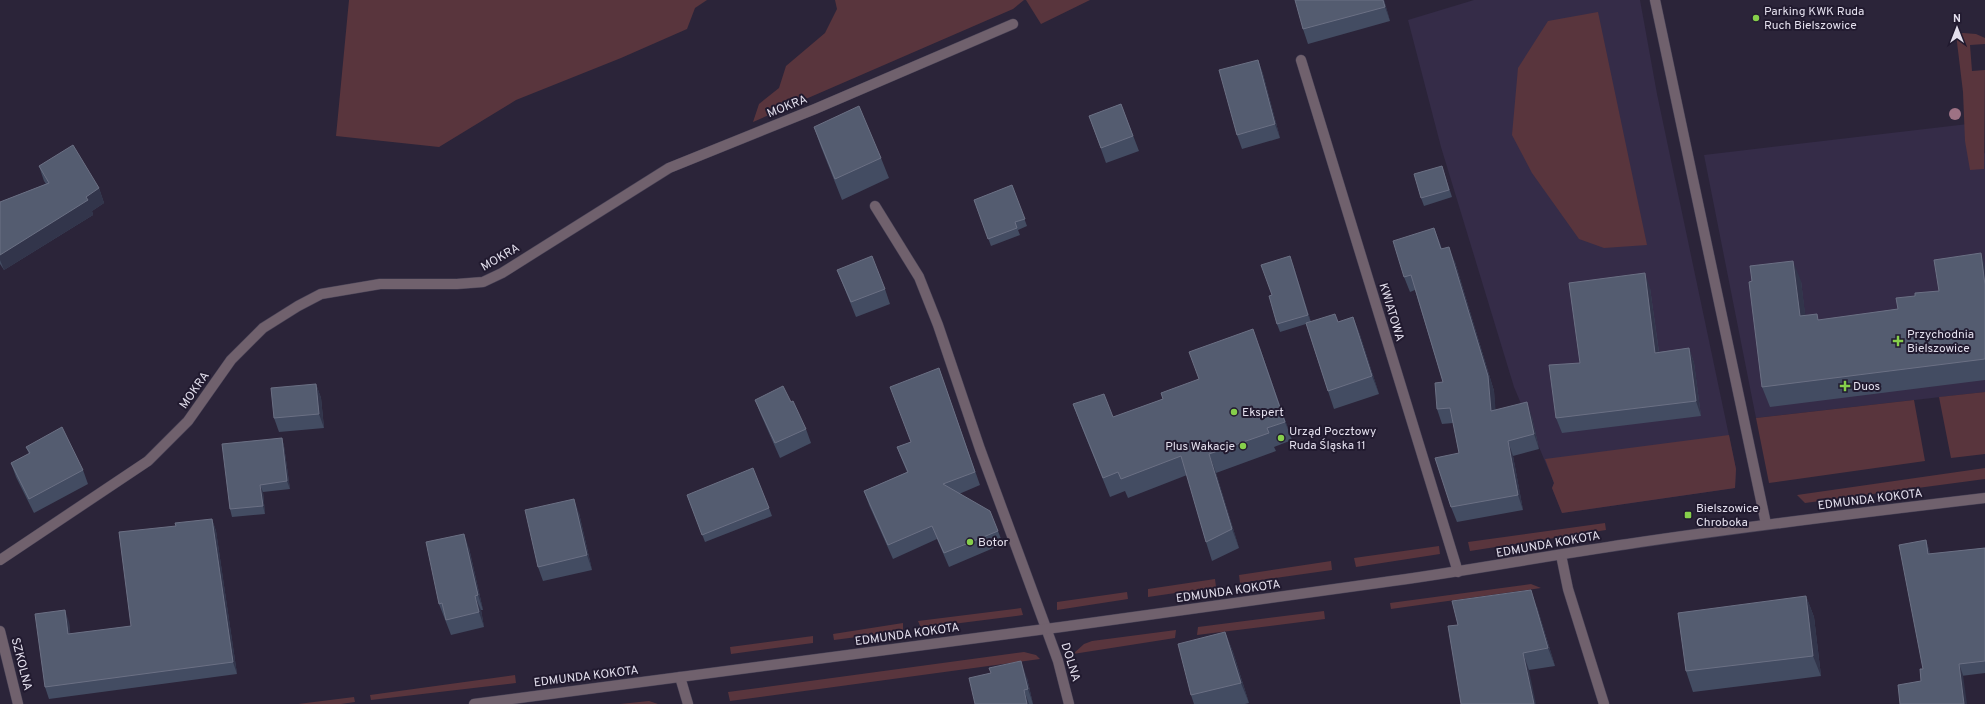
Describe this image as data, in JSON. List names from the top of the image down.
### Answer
{
  "streets": {
    "street": [
      "MOKRA",
      "KWIATOWA",
      "EDMUNDA KOKOTA",
      "DOLNA",
      "SZKOLNA"
    ]
  },
  "crossings": [
    ["KWIATOWA", "EDMUNDA KOKOTA"],
    ["EDMUNDA KOKOTA", "DOLNA"]
  ],
  "places": {
    "other": [
      "Parking KWK Ruda Ruch Bielszowice",
      "Ekspert",
      "Urząd Pocztowy Ruda Śląska 11",
      "Plus Wakacje",
      "Botor"
    ],
    "health": ["Przychodnia Bielszowice", "Duos"],
    "transit": ["Bielszowice Chroboka"]
  },
  "north": "top"
}
